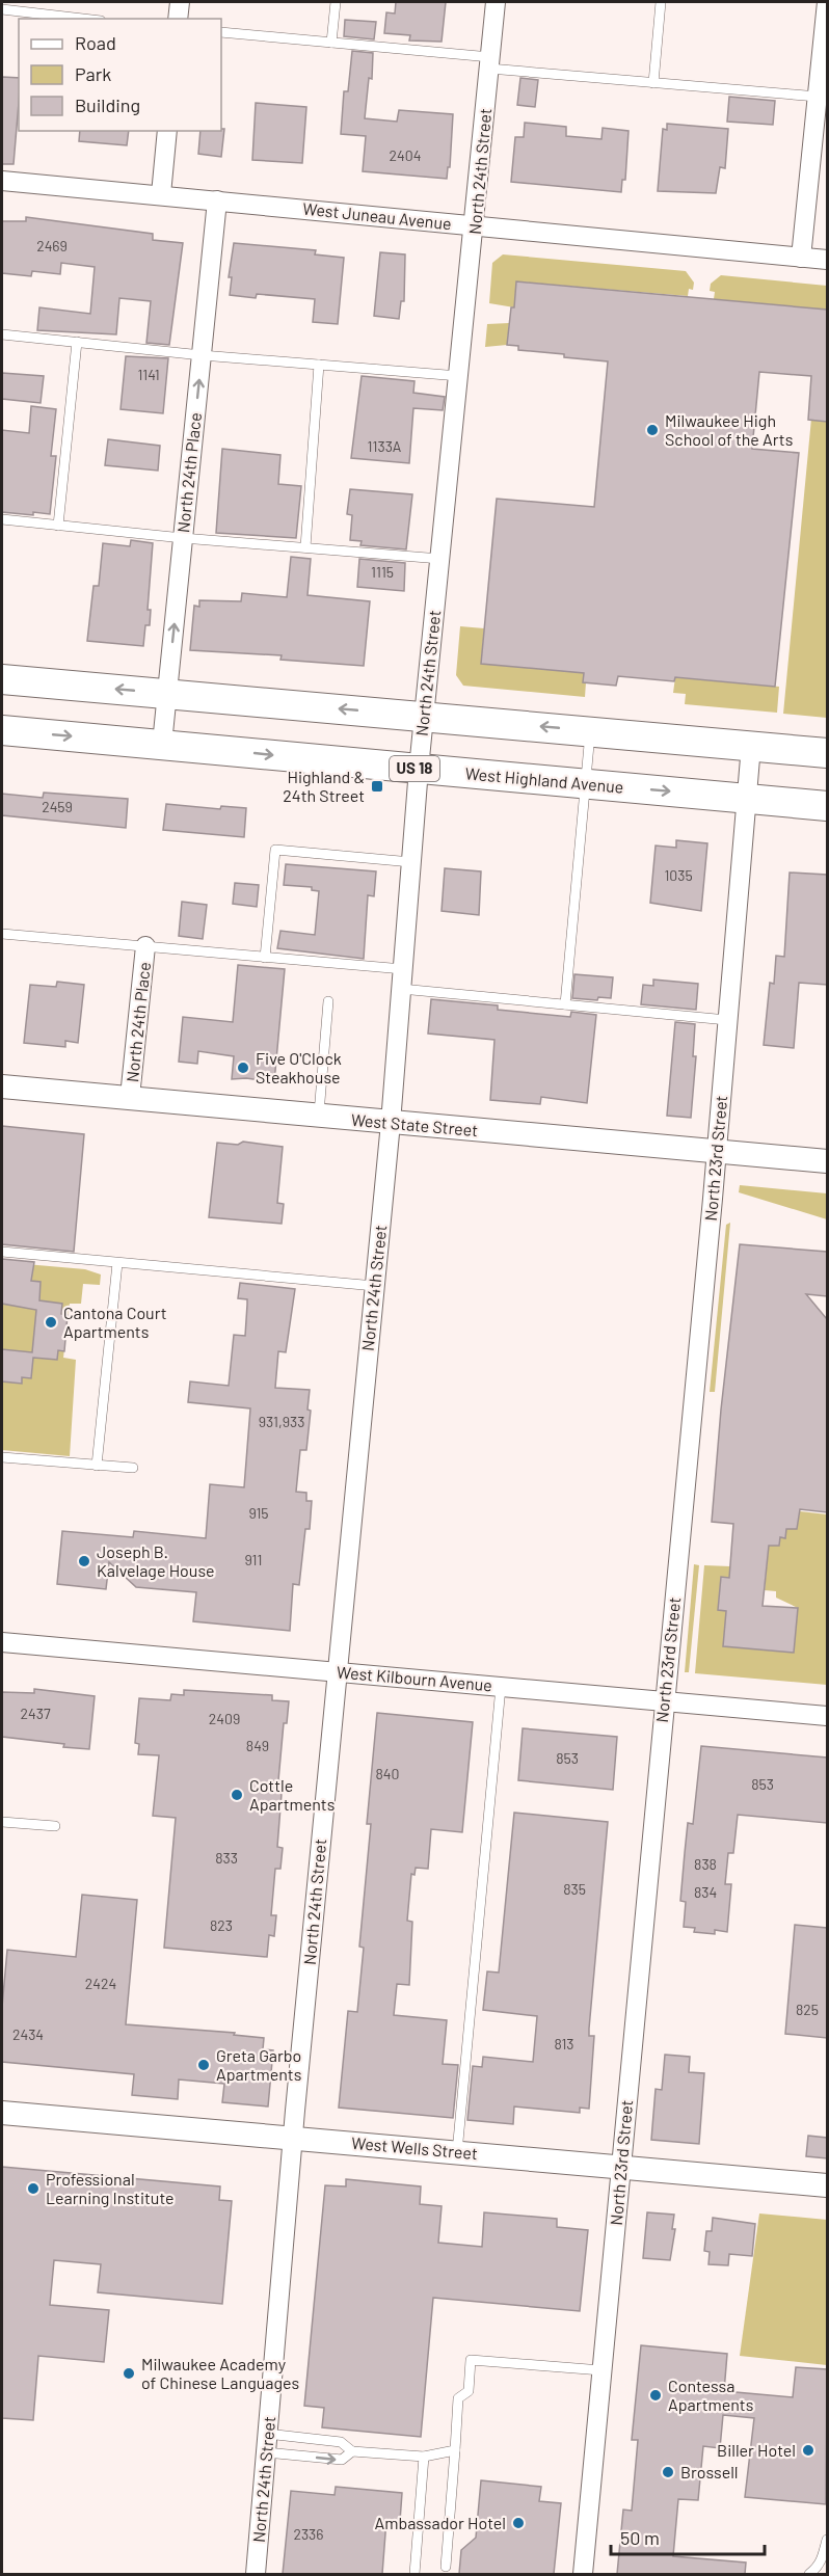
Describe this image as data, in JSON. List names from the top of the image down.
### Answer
{
  "streets": {
    "main road": ["US 18", "West Highland Avenue"],
    "street": [
      "North 24th Street",
      "West Juneau Avenue",
      "North 24th Place",
      "West State Street",
      "North 23rd Street",
      "West Kilbourn Avenue",
      "West Wells Street"
    ]
  },
  "crossings": [
    ["North 24th Street", "West Juneau Avenue"],
    ["North 24th Street", "West Highland Avenue"],
    ["North 24th Street", "West State Street"],
    ["North 24th Street", "West Kilbourn Avenue"],
    ["North 24th Street", "West Wells Street"],
    ["West Juneau Avenue", "North 24th Place"],
    ["North 24th Place", "West Highland Avenue"],
    ["North 24th Place", "West State Street"],
    ["West Highland Avenue", "North 23rd Street"],
    ["West State Street", "North 23rd Street"],
    ["North 23rd Street", "West Kilbourn Avenue"],
    ["North 23rd Street", "West Wells Street"]
  ],
  "one_way": ["North 24th Place"],
  "places": {
    "other": [
      "Milwaukee High School of the Arts",
      "Five O'Clock Steakhouse",
      "Cantona Court Apartments",
      "Joseph B. Kalvelage House",
      "Cottle Apartments",
      "Greta Garbo Apartments",
      "Professional Learning Institute",
      "Milwaukee Academy of Chinese Languages",
      "Contessa Apartments",
      "Biller Hotel",
      "Brossell",
      "Ambassador Hotel"
    ],
    "transit": ["Highland & 24th Street"]
  },
  "house_numbers": [
    "2404",
    "2469",
    "1141",
    "1133A",
    "1115",
    "2459",
    "1035",
    "931,933",
    "915",
    "911",
    "2437",
    "2409",
    "849",
    "853",
    "840",
    "853",
    "833",
    "838",
    "835",
    "834",
    "823",
    "2424",
    "825",
    "2434",
    "813",
    "2336"
  ],
  "legend": ["Road", "Park", "Building"],
  "scale_bar": "50 m"
}
